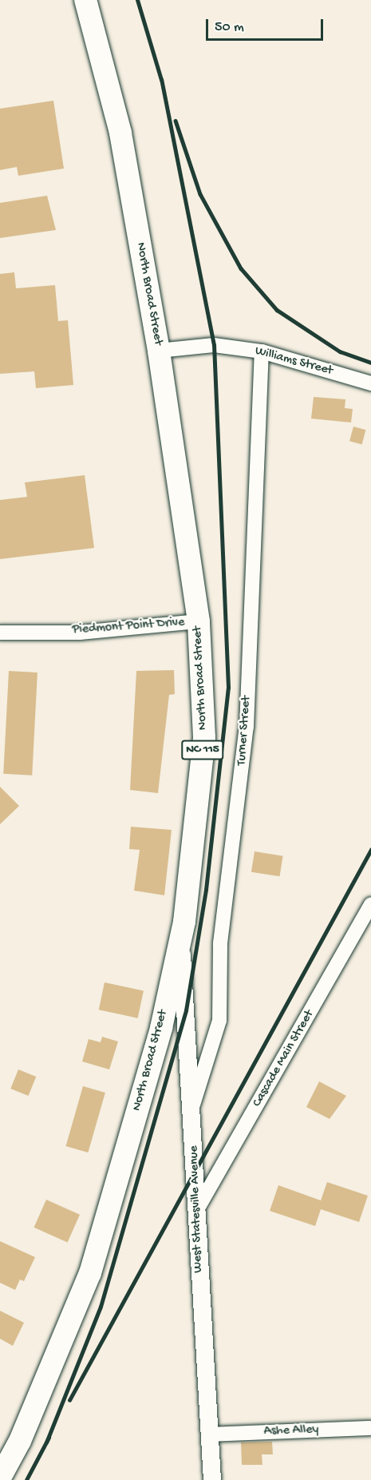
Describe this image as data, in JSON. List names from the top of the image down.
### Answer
{
  "streets": {
    "main road": ["North Broad Street", "NC 115"],
    "street": [
      "Williams Street",
      "Piedmont Point Drive",
      "Turner Street",
      "Cascade Main Street",
      "West Statesville Avenue",
      "Ashe Alley"
    ]
  },
  "crossings": [
    ["North Broad Street", "Williams Street"],
    ["North Broad Street", "Piedmont Point Drive"],
    ["North Broad Street", "West Statesville Avenue"],
    ["Williams Street", "Turner Street"],
    ["Turner Street", "West Statesville Avenue"],
    ["Cascade Main Street", "West Statesville Avenue"],
    ["West Statesville Avenue", "Ashe Alley"]
  ],
  "scale_bar": "50 m"
}
